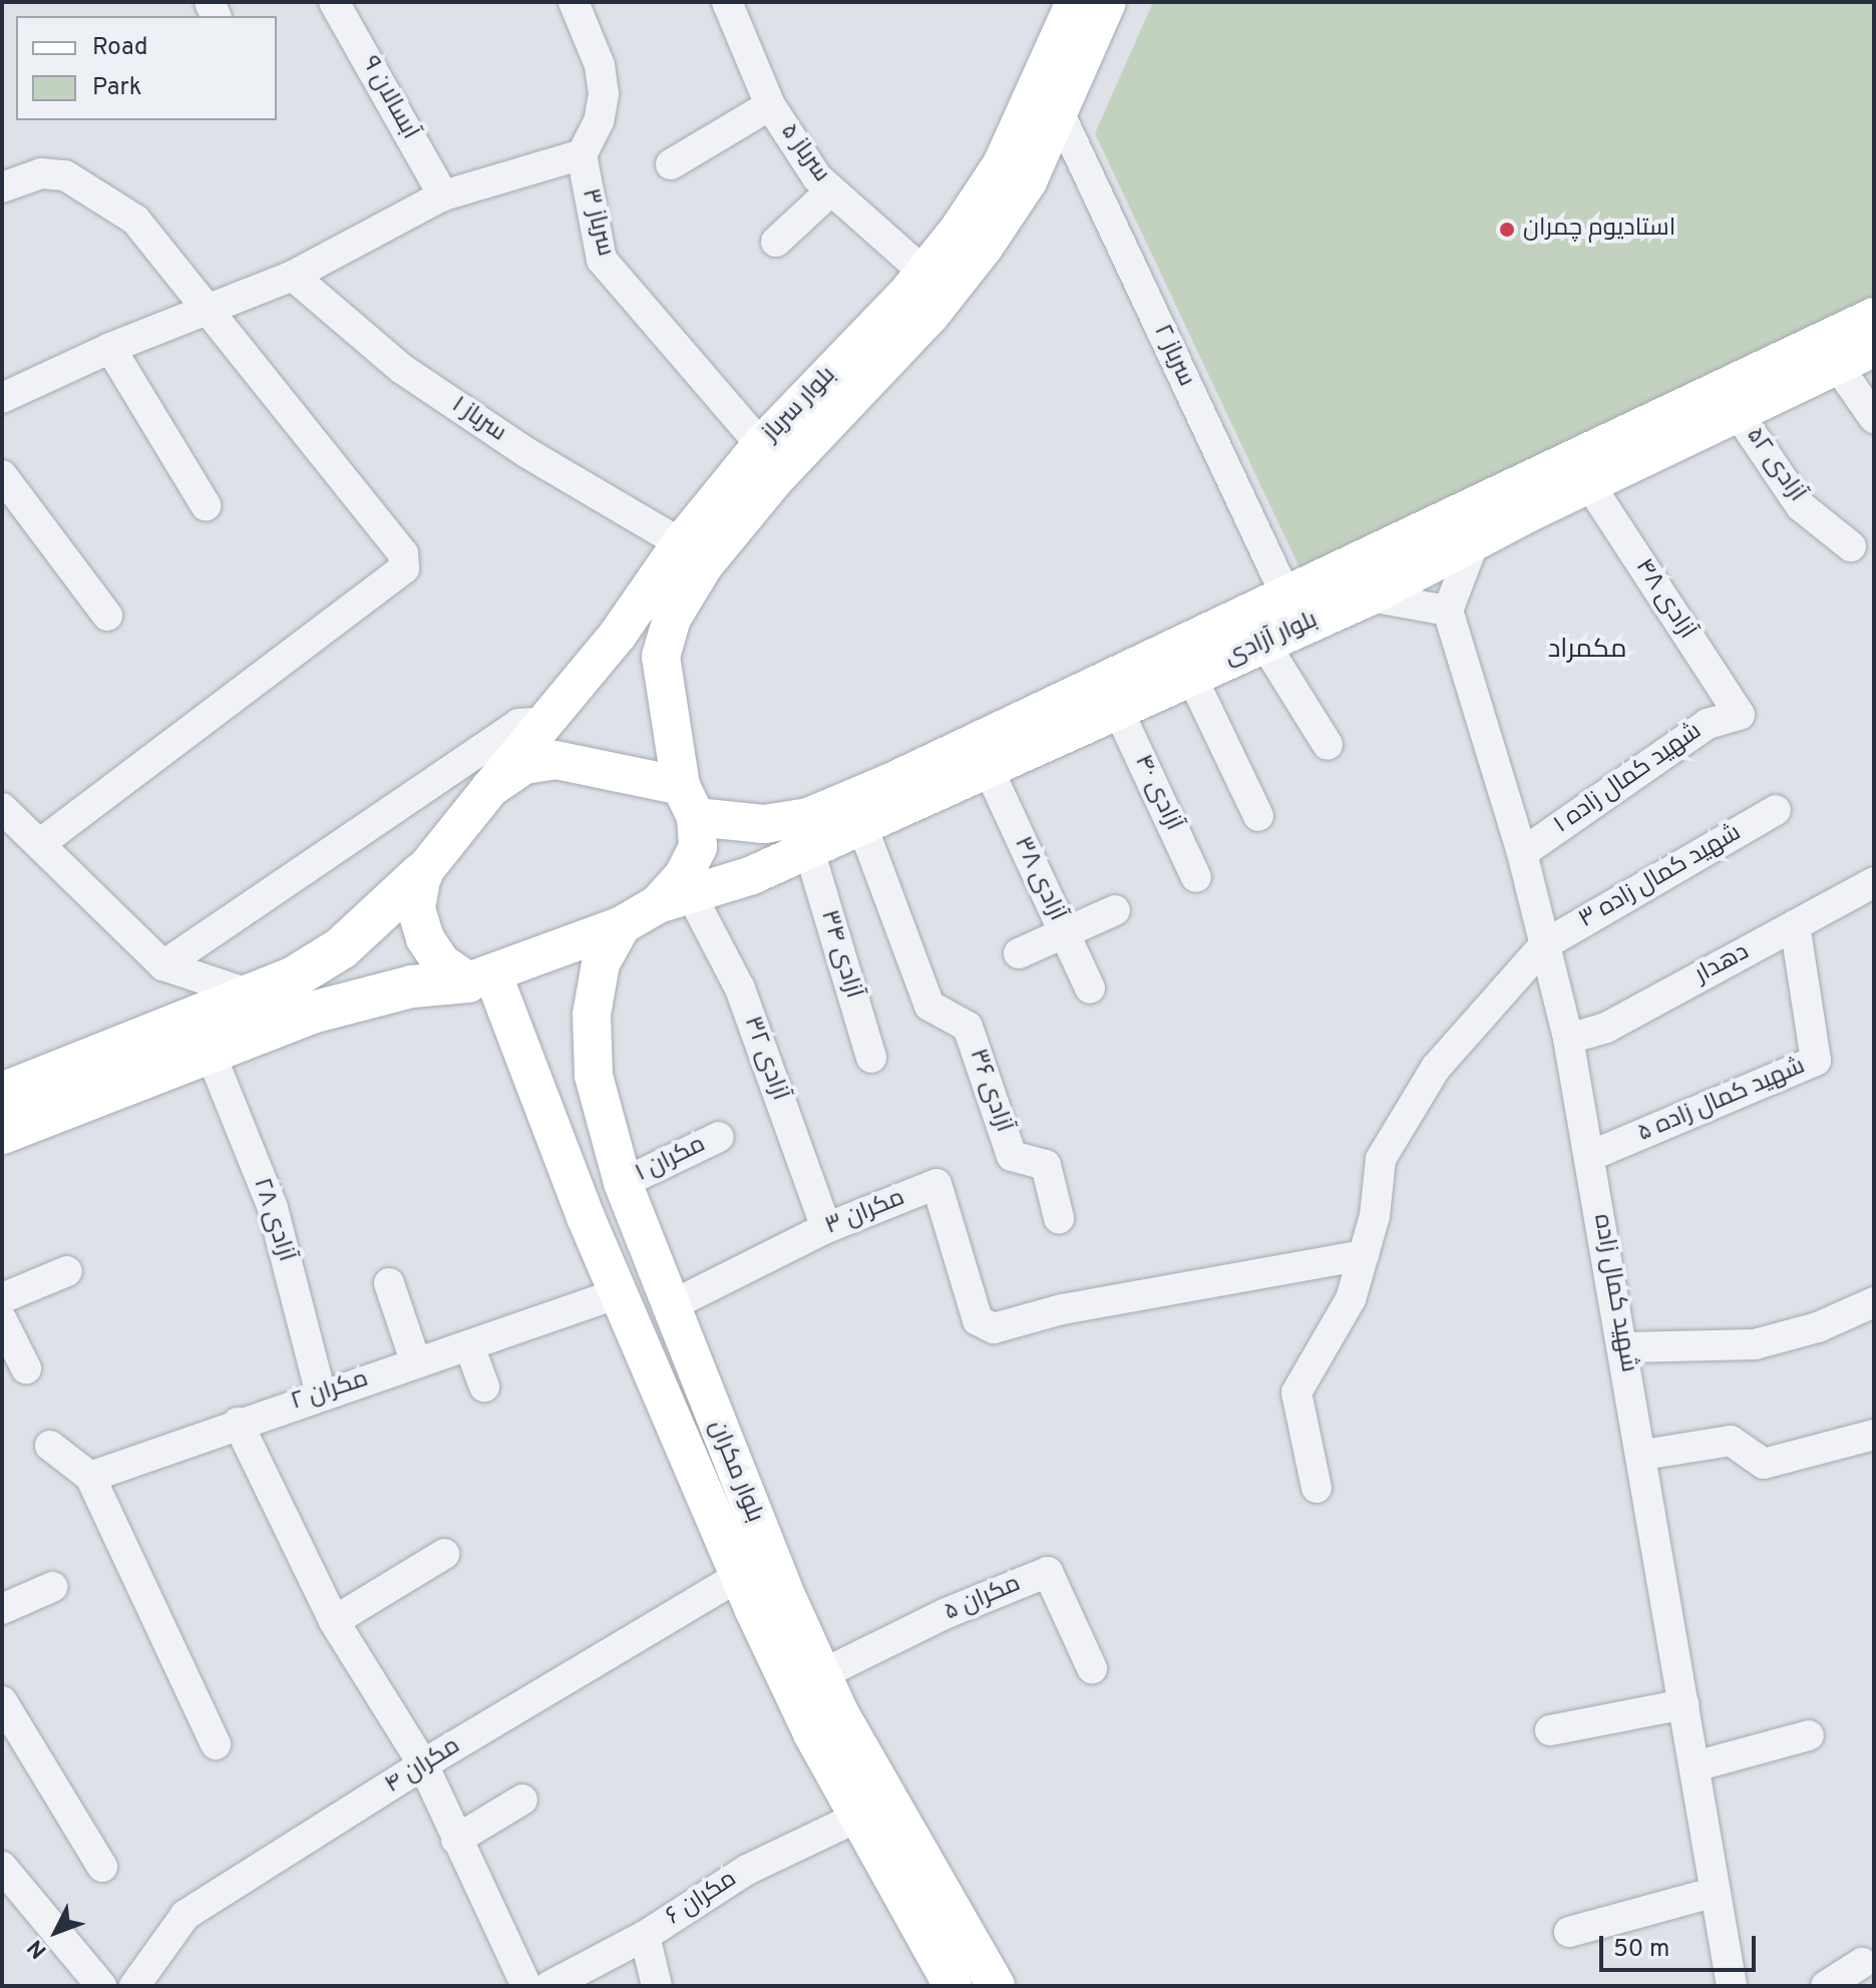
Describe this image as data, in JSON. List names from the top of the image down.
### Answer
{
  "streets": {
    "main road": ["بلوار سرباز", "بلوار آزادی", "بلوار مکران"],
    "street": [
      "آبسالان ۹",
      "سرباز ۵",
      "سرباز ۳",
      "سرباز ۲",
      "سرباز ۱",
      "آزادی ۵۲",
      "آزادی ۴۸",
      "شهید کمال زاده ۱",
      "آزادی ۴۰",
      "شهید کمال زاده ۳",
      "آزادی ۳۸",
      "آزادی ۳۴",
      "دهدار",
      "آزادی ۳۲",
      "آزادی ۳۶",
      "شهید کمال زاده ۵",
      "مکران ۱",
      "مکران ۳",
      "آزادی ۲۸",
      "شهید کمال زاده",
      "مکران ۲",
      "مکران ۵",
      "مکران ۴",
      "مکران ۶"
    ]
  },
  "crossings": [
    ["سرباز ۵", "بلوار سرباز"],
    ["سرباز ۳", "بلوار سرباز"],
    ["سرباز ۲", "بلوار سرباز"],
    ["سرباز ۲", "بلوار آزادی"],
    ["بلوار سرباز", "سرباز ۱"],
    ["بلوار سرباز", "بلوار آزادی"],
    ["بلوار سرباز", "آزادی ۳۲"],
    ["بلوار سرباز", "بلوار مکران"],
    ["آزادی ۵۲", "بلوار آزادی"],
    ["آزادی ۴۸", "بلوار آزادی"],
    ["آزادی ۴۸", "شهید کمال زاده ۱"],
    ["بلوار آزادی", "آزادی ۴۰"],
    ["بلوار آزادی", "آزادی ۳۸"],
    ["بلوار آزادی", "آزادی ۳۴"],
    ["بلوار آزادی", "آزادی ۳۲"],
    ["بلوار آزادی", "آزادی ۳۶"],
    ["بلوار آزادی", "بلوار مکران"],
    ["شهید کمال زاده ۱", "شهید کمال زاده"],
    ["شهید کمال زاده ۳", "مکران ۳"],
    ["شهید کمال زاده ۳", "شهید کمال زاده"],
    ["دهدار", "شهید کمال زاده ۵"],
    ["دهدار", "شهید کمال زاده"],
    ["آزادی ۳۲", "مکران ۳"],
    ["آزادی ۳۲", "بلوار مکران"],
    ["شهید کمال زاده ۵", "شهید کمال زاده"],
    ["مکران ۱", "بلوار مکران"],
    ["مکران ۳", "بلوار مکران"],
    ["آزادی ۲۸", "مکران ۲"],
    ["مکران ۲", "بلوار مکران"],
    ["بلوار مکران", "مکران ۵"],
    ["بلوار مکران", "مکران ۴"],
    ["بلوار مکران", "مکران ۶"]
  ],
  "districts": ["مکمراد"],
  "places": ["استادیوم چمران"],
  "legend": ["Road", "Park"],
  "scale_bar": "50 m",
  "north": "bottom left"
}
